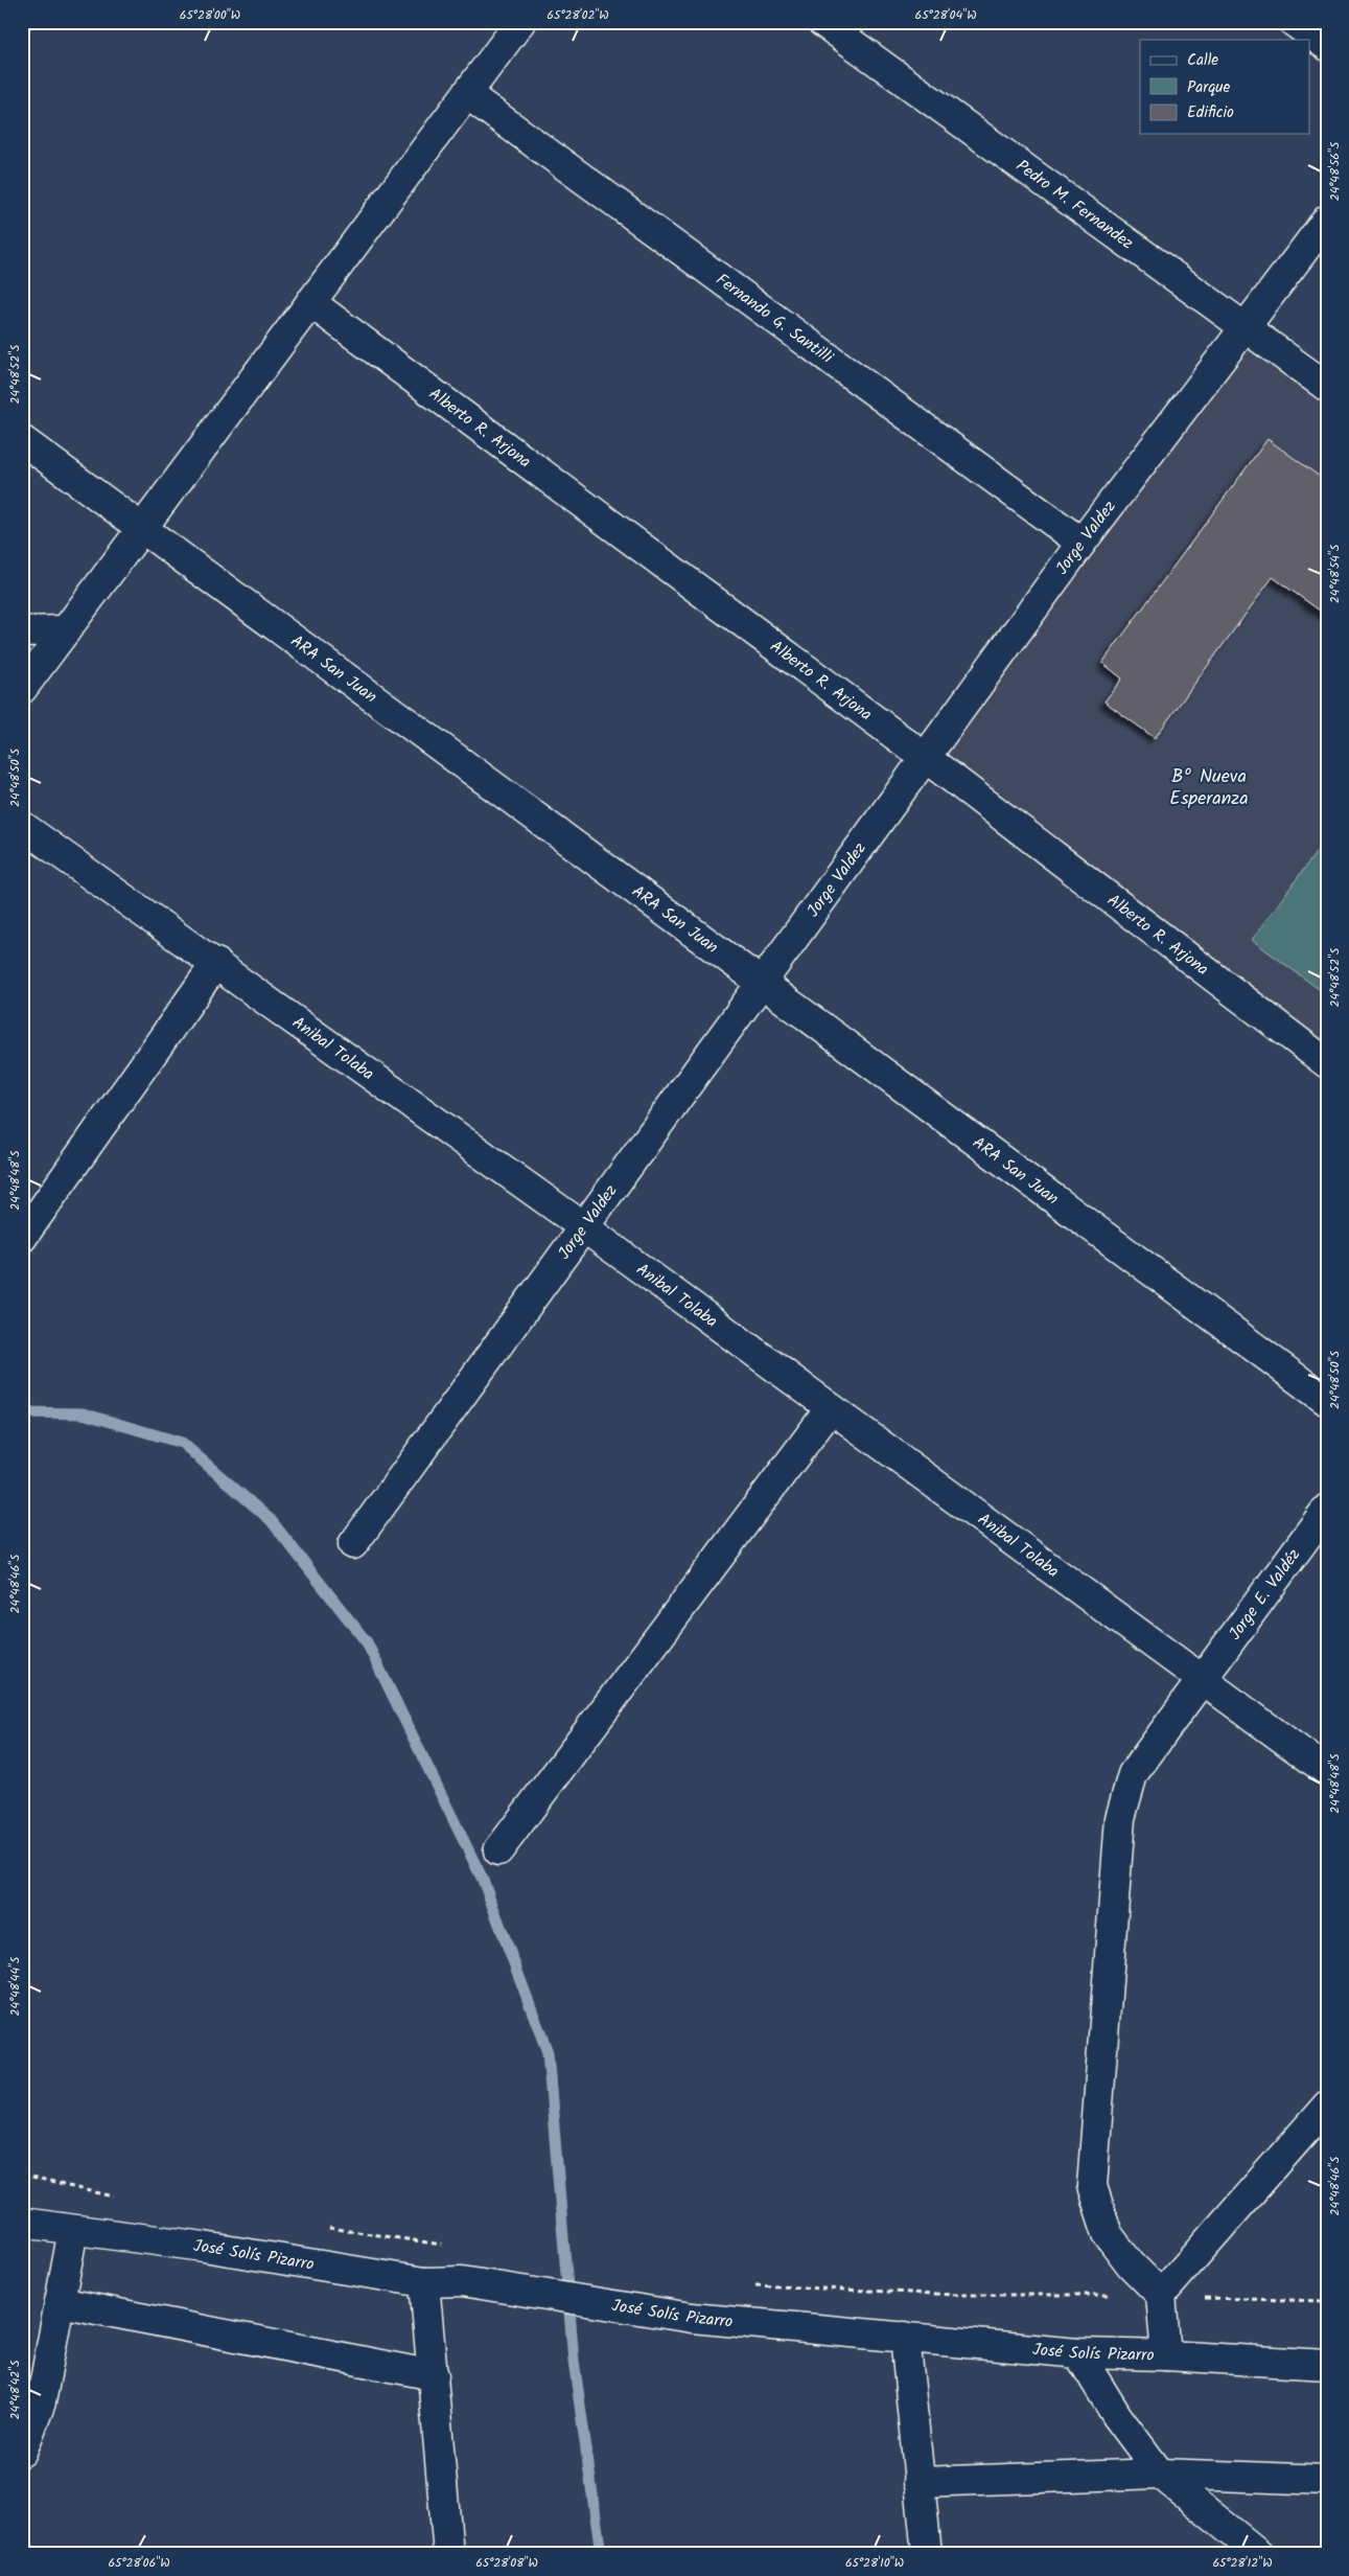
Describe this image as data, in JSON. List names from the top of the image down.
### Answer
{
  "streets": {
    "street": [
      "Pedro M. Fernandez",
      "Fernando G. Santilli",
      "Alberto R. Arjona",
      "Jorge Valdez",
      "ARA San Juan",
      "Anibal Tolaba",
      "Jorge E. Valdéz",
      "José Solís Pizarro"
    ]
  },
  "crossings": [
    ["Pedro M. Fernandez", "Jorge Valdez"],
    ["Fernando G. Santilli", "Jorge Valdez"],
    ["Alberto R. Arjona", "Jorge Valdez"],
    ["Jorge Valdez", "ARA San Juan"],
    ["Jorge Valdez", "Anibal Tolaba"],
    ["Anibal Tolaba", "Jorge E. Valdéz"]
  ],
  "districts": ["Bº Nueva Esperanza"],
  "legend": ["Calle", "Parque", "Edificio"],
  "coordinates": [
    "65°28'00\"W",
    "65°28'02\"W",
    "65°28'04\"W",
    "24°48'56\"S",
    "24°48'52\"S",
    "24°48'54\"S",
    "24°48'50\"S",
    "24°48'48\"S",
    "24°48'46\"S",
    "24°48'44\"S",
    "24°48'42\"S",
    "65°28'06\"W",
    "65°28'08\"W",
    "65°28'10\"W",
    "65°28'12\"W"
  ]
}
